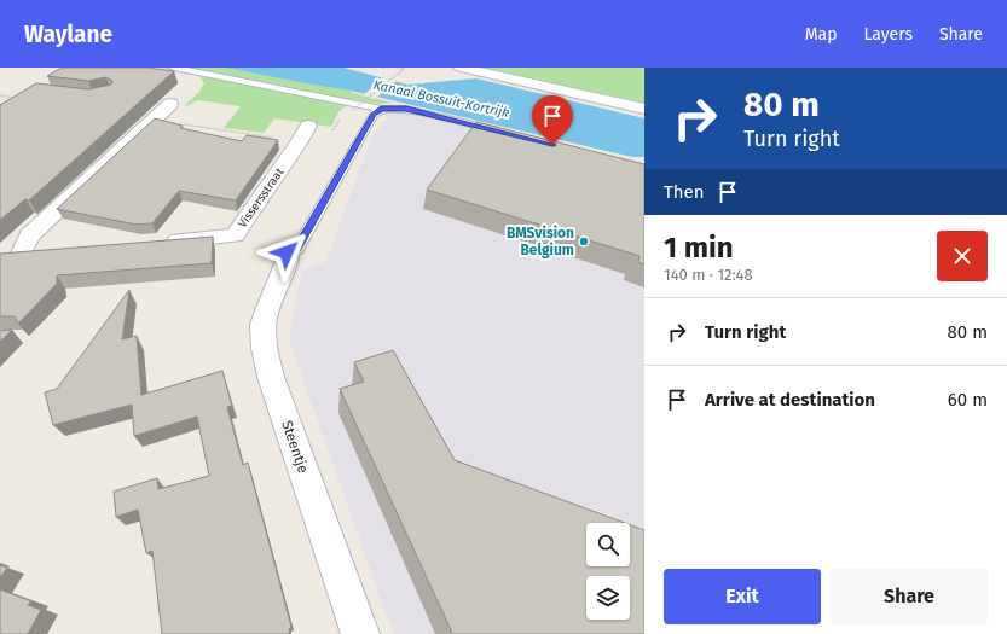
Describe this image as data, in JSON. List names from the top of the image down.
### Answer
{
  "streets": {
    "street": ["Vissersstraat", "Steentje"]
  },
  "water": ["Kanaal Bossuit-Kortrijk"],
  "places": ["BMSvision Belgium"],
  "page": {
    "header": "Waylane",
    "nav": ["Map", "Layers", "Share"],
    "turn": ["80 m", "Turn right"],
    "then": "Then",
    "heading": ["1 min", "140 m · 12:48"],
    "list": [
      {
        "name": "Turn right",
        "value": "80 m"
      },
      {
        "name": "Arrive at destination",
        "value": "60 m"
      }
    ],
    "buttons": ["Exit", "Share"]
  }
}
